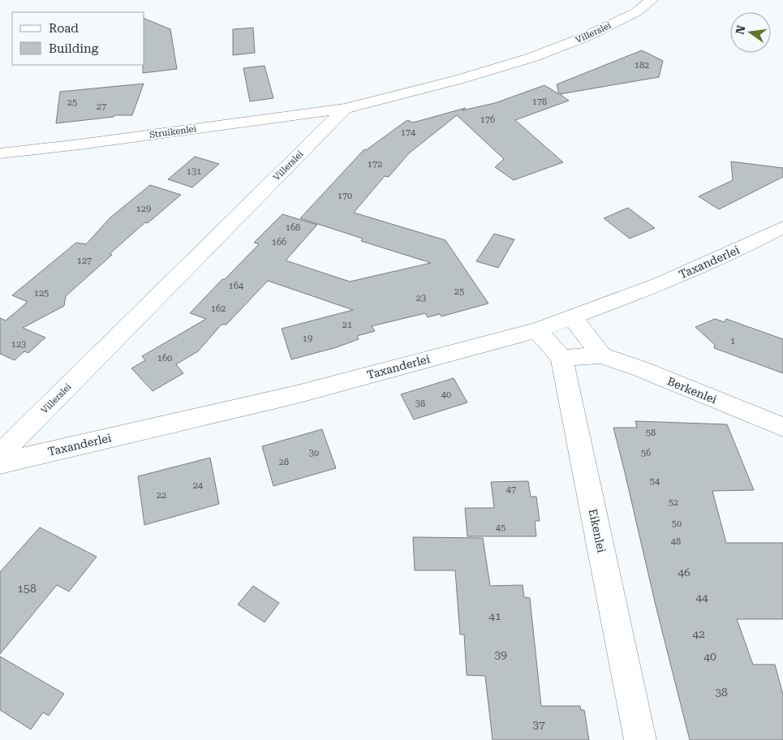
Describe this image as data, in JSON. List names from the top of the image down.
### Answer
{
  "streets": {
    "street": [
      "Villerslei",
      "Struikenlei",
      "Taxanderlei",
      "Berkenlei",
      "Eikenlei"
    ]
  },
  "crossings": [
    ["Villerslei", "Struikenlei"],
    ["Taxanderlei", "Eikenlei"],
    ["Berkenlei", "Eikenlei"]
  ],
  "house_numbers": [
    "182",
    "178",
    "25",
    "27",
    "176",
    "174",
    "172",
    "131",
    "170",
    "129",
    "168",
    "166",
    "127",
    "164",
    "25",
    "125",
    "23",
    "162",
    "21",
    "19",
    "1",
    "123",
    "160",
    "40",
    "38",
    "58",
    "30",
    "56",
    "28",
    "54",
    "24",
    "47",
    "22",
    "52",
    "50",
    "45",
    "48",
    "46",
    "158",
    "44",
    "41",
    "42",
    "39",
    "40",
    "38",
    "37"
  ],
  "legend": ["Road", "Building"],
  "north": "left"
}
